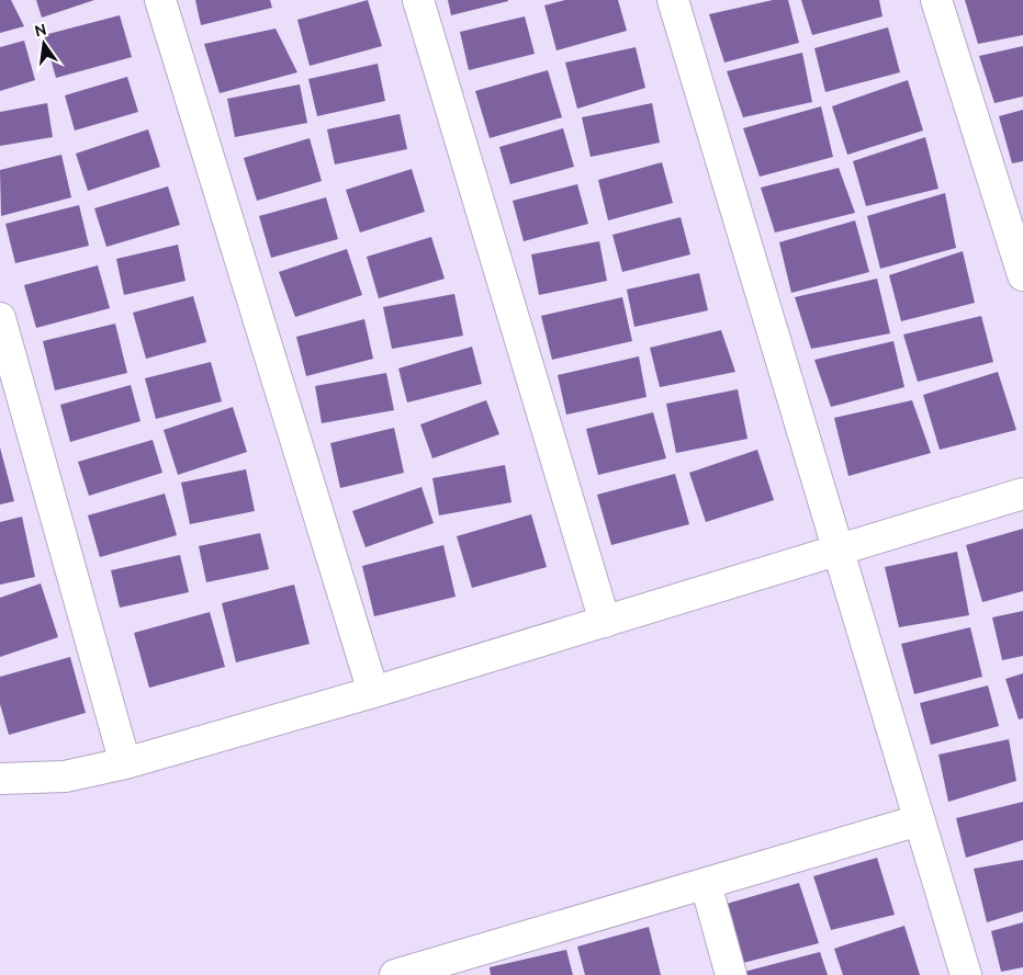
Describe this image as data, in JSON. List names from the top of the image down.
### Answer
{
  "north": "top"
}
